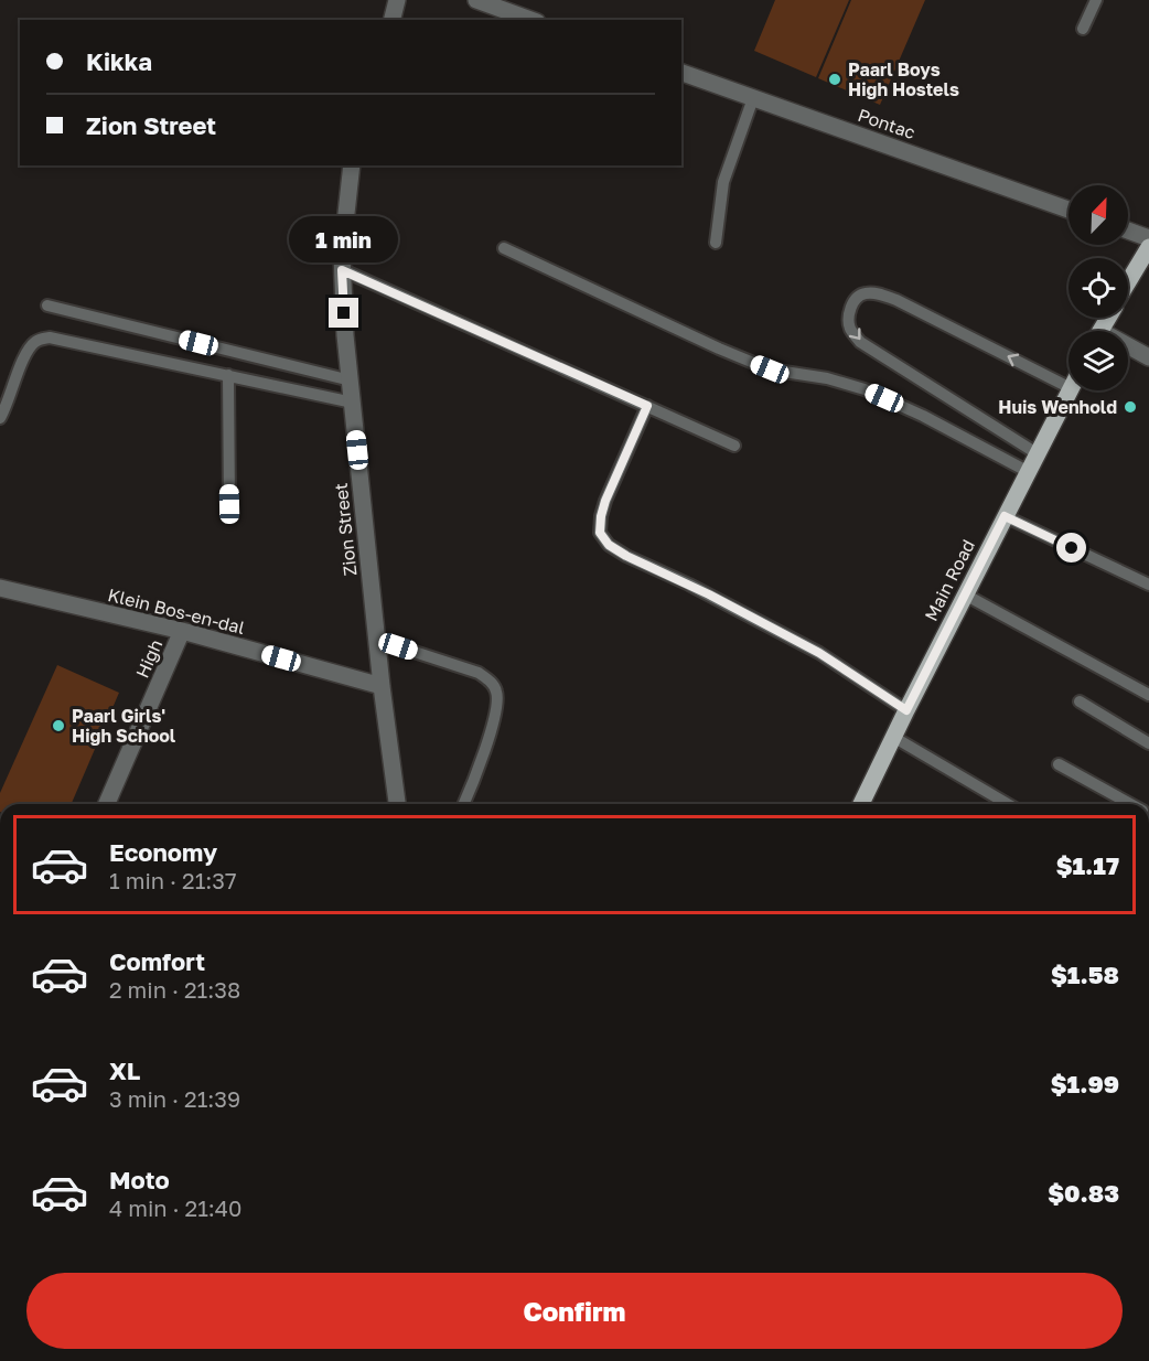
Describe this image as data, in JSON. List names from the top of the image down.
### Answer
{
  "streets": {
    "main road": ["Main Road"],
    "street": [
      "Pontac",
      "Zion Street",
      "Klein Bos-en-dal",
      "High"
    ]
  },
  "crossings": [
    ["Zion Street", "Klein Bos-en-dal"],
    ["Klein Bos-en-dal", "High"]
  ],
  "places": ["Paarl Boys High Hostels", "Huis Wenhold", "Paarl Girls' High School"],
  "north": "top right",
  "page": {
    "banner": ["Kikka", "Zion Street"],
    "bubble": "1 min",
    "list": [
      {
        "name": "Economy",
        "note": "1 min · 21:37",
        "value": "$1.17"
      },
      {
        "name": "Comfort",
        "note": "2 min · 21:38",
        "value": "$1.58"
      },
      {
        "name": "XL",
        "note": "3 min · 21:39",
        "value": "$1.99"
      },
      {
        "name": "Moto",
        "note": "4 min · 21:40",
        "value": "$0.83"
      }
    ],
    "buttons": "Confirm"
  }
}
